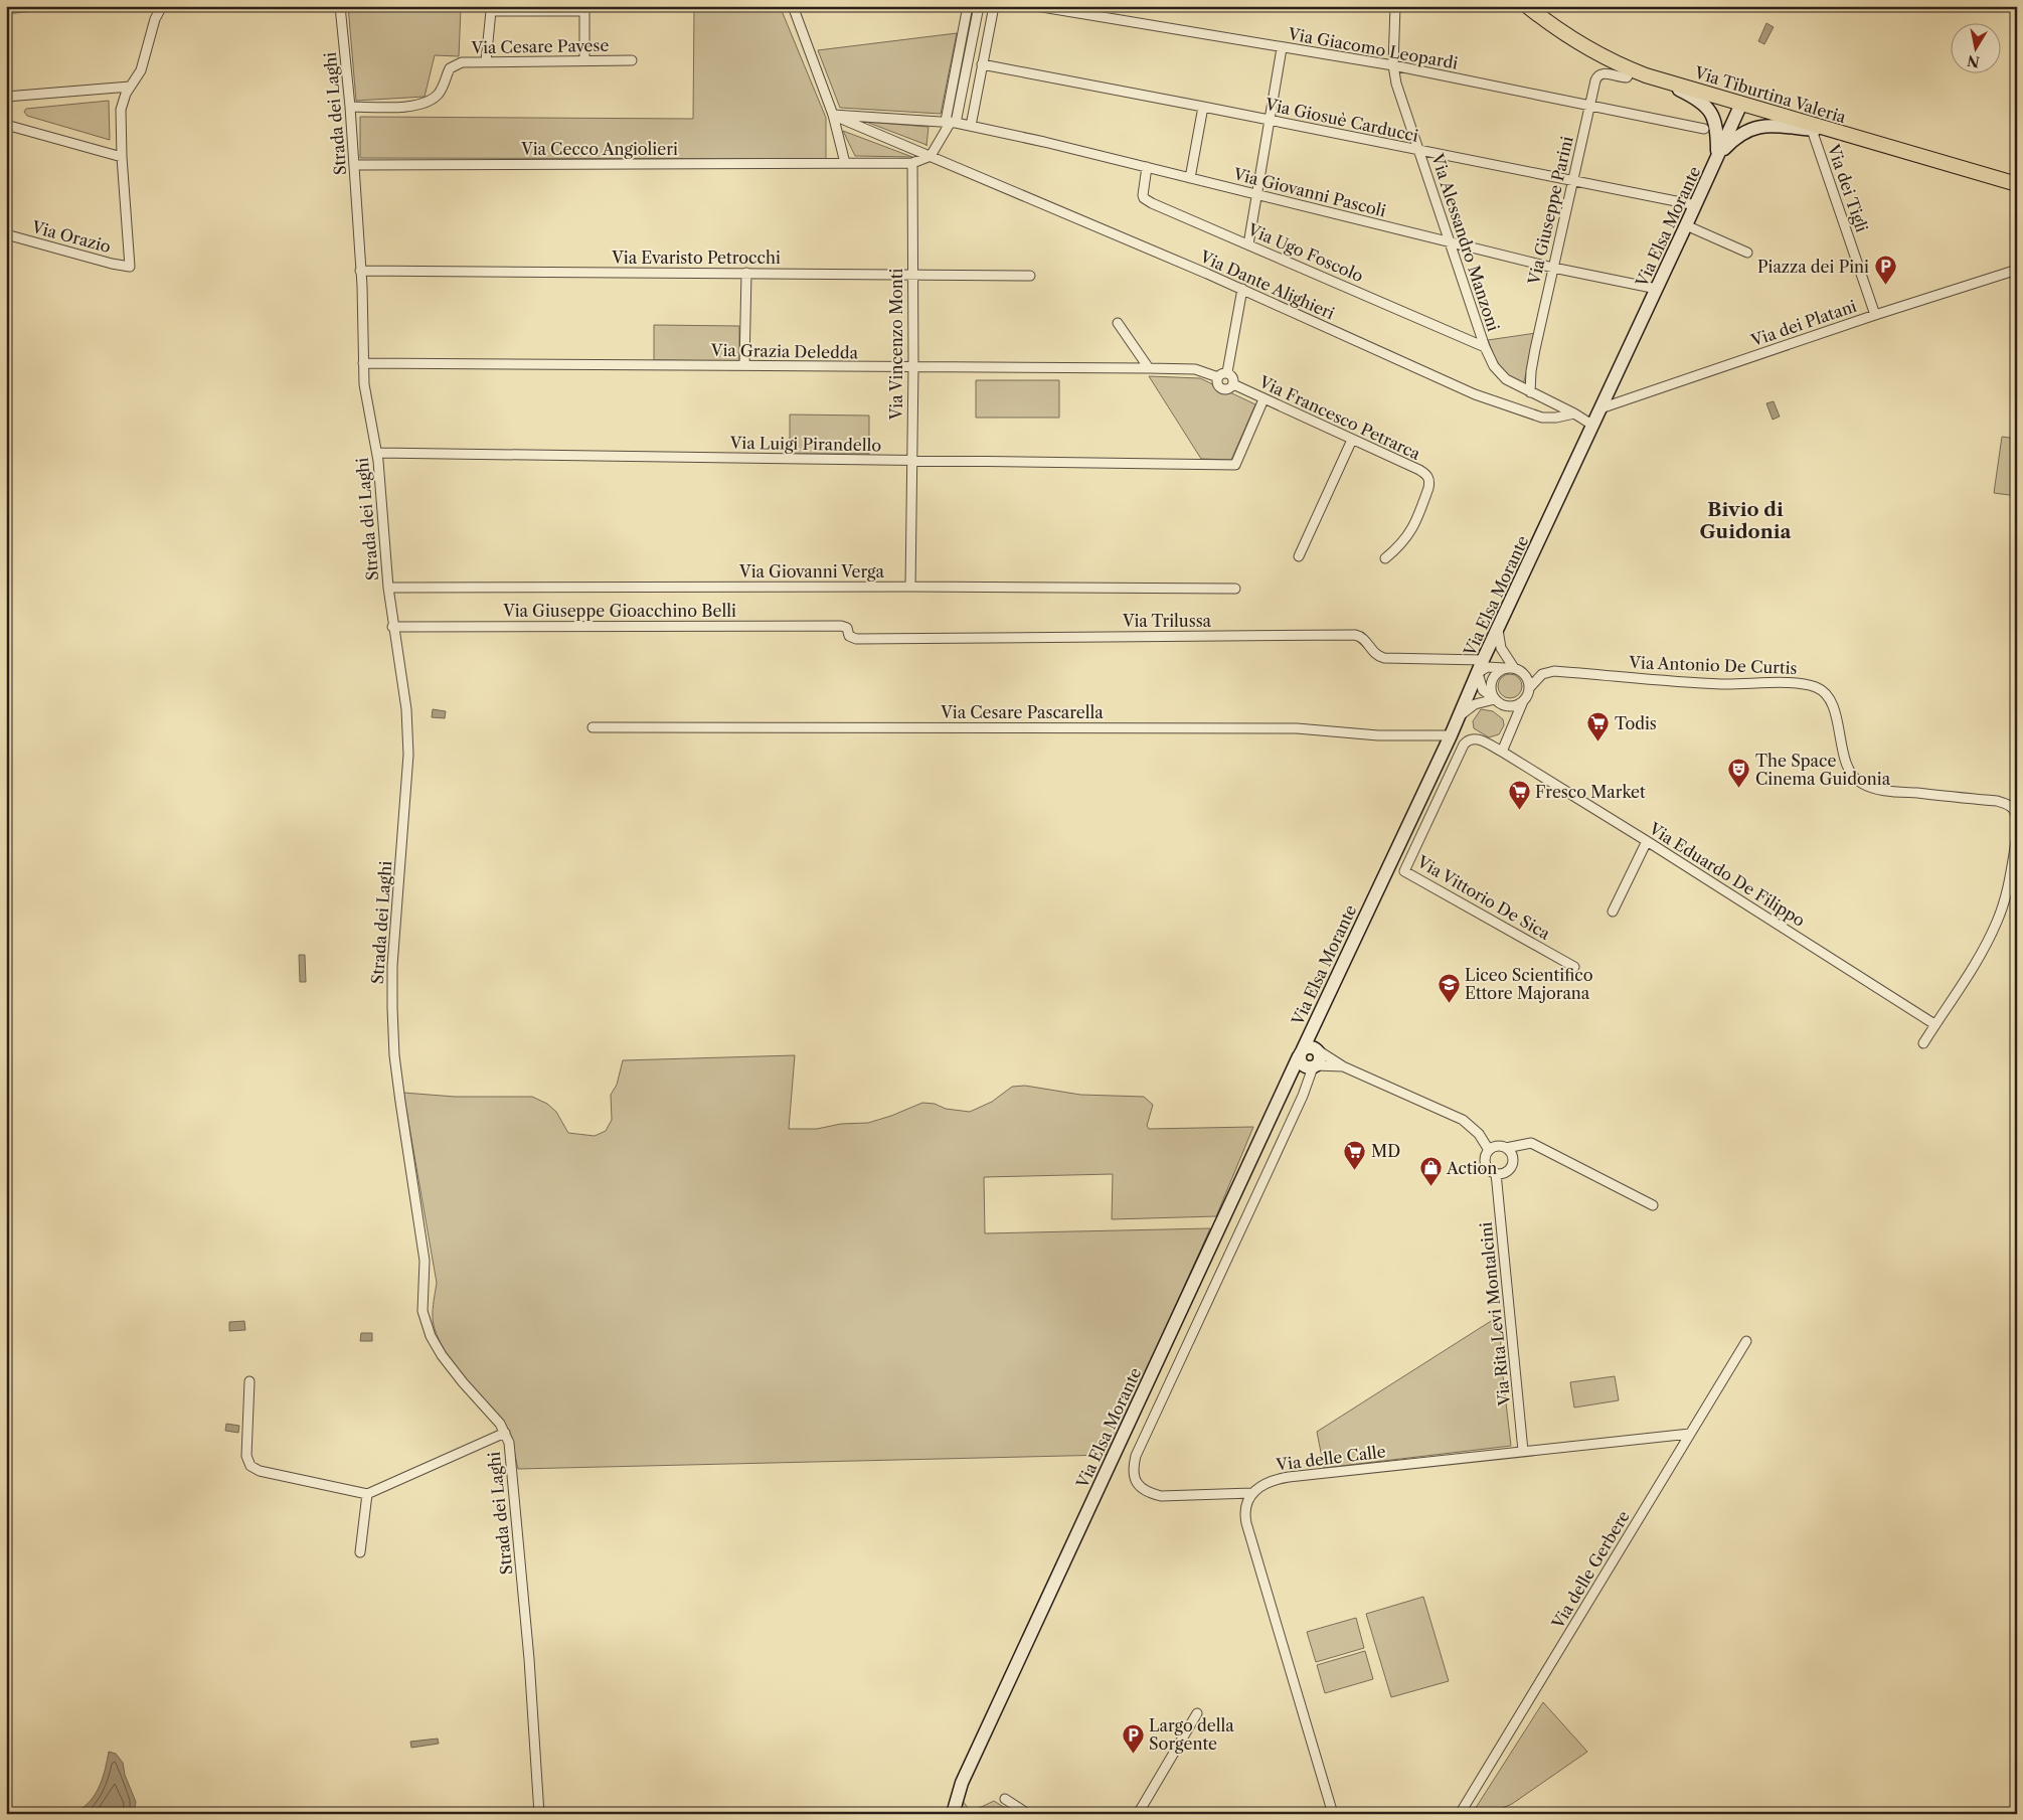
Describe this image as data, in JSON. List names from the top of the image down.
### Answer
{
  "streets": {
    "main road": ["Via Tiburtina Valeria"],
    "street": [
      "Via Cesare Pavese",
      "Via Giacomo Leopardi",
      "Strada dei Laghi",
      "Via Giosuè Carducci",
      "Via Cecco Angiolieri",
      "Via dei Tigli",
      "Via Giovanni Pascoli",
      "Via Giuseppe Parini",
      "Via Elsa Morante",
      "Via Orazio",
      "Via Alessandro Manzoni",
      "Via Ugo Foscolo",
      "Via Evaristo Petrocchi",
      "Via Dante Alighieri",
      "Via dei Platani",
      "Via Vincenzo Monti",
      "Via Grazia Deledda",
      "Via Francesco Petrarca",
      "Via Luigi Pirandello",
      "Via Giovanni Verga",
      "Via Giuseppe Gioacchino Belli",
      "Via Trilussa",
      "Via Antonio De Curtis",
      "Via Cesare Pascarella",
      "Via Eduardo De Filippo",
      "Via Vittorio De Sica",
      "Via Rita Levi Montalcini",
      "Via delle Calle",
      "Via delle Gerbere"
    ]
  },
  "crossings": [
    ["Via Cesare Pavese", "Strada dei Laghi"],
    ["Via Giacomo Leopardi", "Via Giuseppe Parini"],
    ["Via Giacomo Leopardi", "Via Alessandro Manzoni"],
    ["Via Tiburtina Valeria", "Via Giuseppe Parini"],
    ["Via Tiburtina Valeria", "Via Elsa Morante"],
    ["Strada dei Laghi", "Via Cecco Angiolieri"],
    ["Strada dei Laghi", "Via Evaristo Petrocchi"],
    ["Strada dei Laghi", "Via Grazia Deledda"],
    ["Strada dei Laghi", "Via Luigi Pirandello"],
    ["Strada dei Laghi", "Via Giovanni Verga"],
    ["Strada dei Laghi", "Via Giuseppe Gioacchino Belli"],
    ["Via Giosuè Carducci", "Via Giuseppe Parini"],
    ["Via Giosuè Carducci", "Via Elsa Morante"],
    ["Via Giosuè Carducci", "Via Alessandro Manzoni"],
    ["Via Cecco Angiolieri", "Via Vincenzo Monti"],
    ["Via dei Tigli", "Via Elsa Morante"],
    ["Via dei Tigli", "Via dei Platani"],
    ["Via Giovanni Pascoli", "Via Giuseppe Parini"],
    ["Via Giovanni Pascoli", "Via Elsa Morante"],
    ["Via Giovanni Pascoli", "Via Alessandro Manzoni"],
    ["Via Giovanni Pascoli", "Via Ugo Foscolo"],
    ["Via Giovanni Pascoli", "Via Dante Alighieri"],
    ["Via Giuseppe Parini", "Via Alessandro Manzoni"],
    ["Via Elsa Morante", "Via dei Platani"],
    ["Via Elsa Morante", "Via Trilussa"],
    ["Via Elsa Morante", "Via Cesare Pascarella"],
    ["Via Elsa Morante", "Via Rita Levi Montalcini"],
    ["Via Alessandro Manzoni", "Via Ugo Foscolo"],
    ["Via Alessandro Manzoni", "Via Dante Alighieri"],
    ["Via Evaristo Petrocchi", "Via Vincenzo Monti"],
    ["Via Vincenzo Monti", "Via Grazia Deledda"],
    ["Via Vincenzo Monti", "Via Luigi Pirandello"],
    ["Via Vincenzo Monti", "Via Giovanni Verga"],
    ["Via Grazia Deledda", "Via Francesco Petrarca"],
    ["Via Francesco Petrarca", "Via Luigi Pirandello"],
    ["Via Giuseppe Gioacchino Belli", "Via Trilussa"],
    ["Via Eduardo De Filippo", "Via Vittorio De Sica"],
    ["Via Rita Levi Montalcini", "Via delle Calle"],
    ["Via delle Calle", "Via delle Gerbere"]
  ],
  "districts": ["Bivio di Guidonia"],
  "places": {
    "parking": ["Piazza dei Pini", "Largo della Sorgente"],
    "supermarket": ["Todis", "Fresco Market", "MD"],
    "theatre": ["The Space Cinema Guidonia"],
    "school or university": ["Liceo Scientifico Ettore Majorana"],
    "shop": ["Action"]
  },
  "north": "bottom"
}
